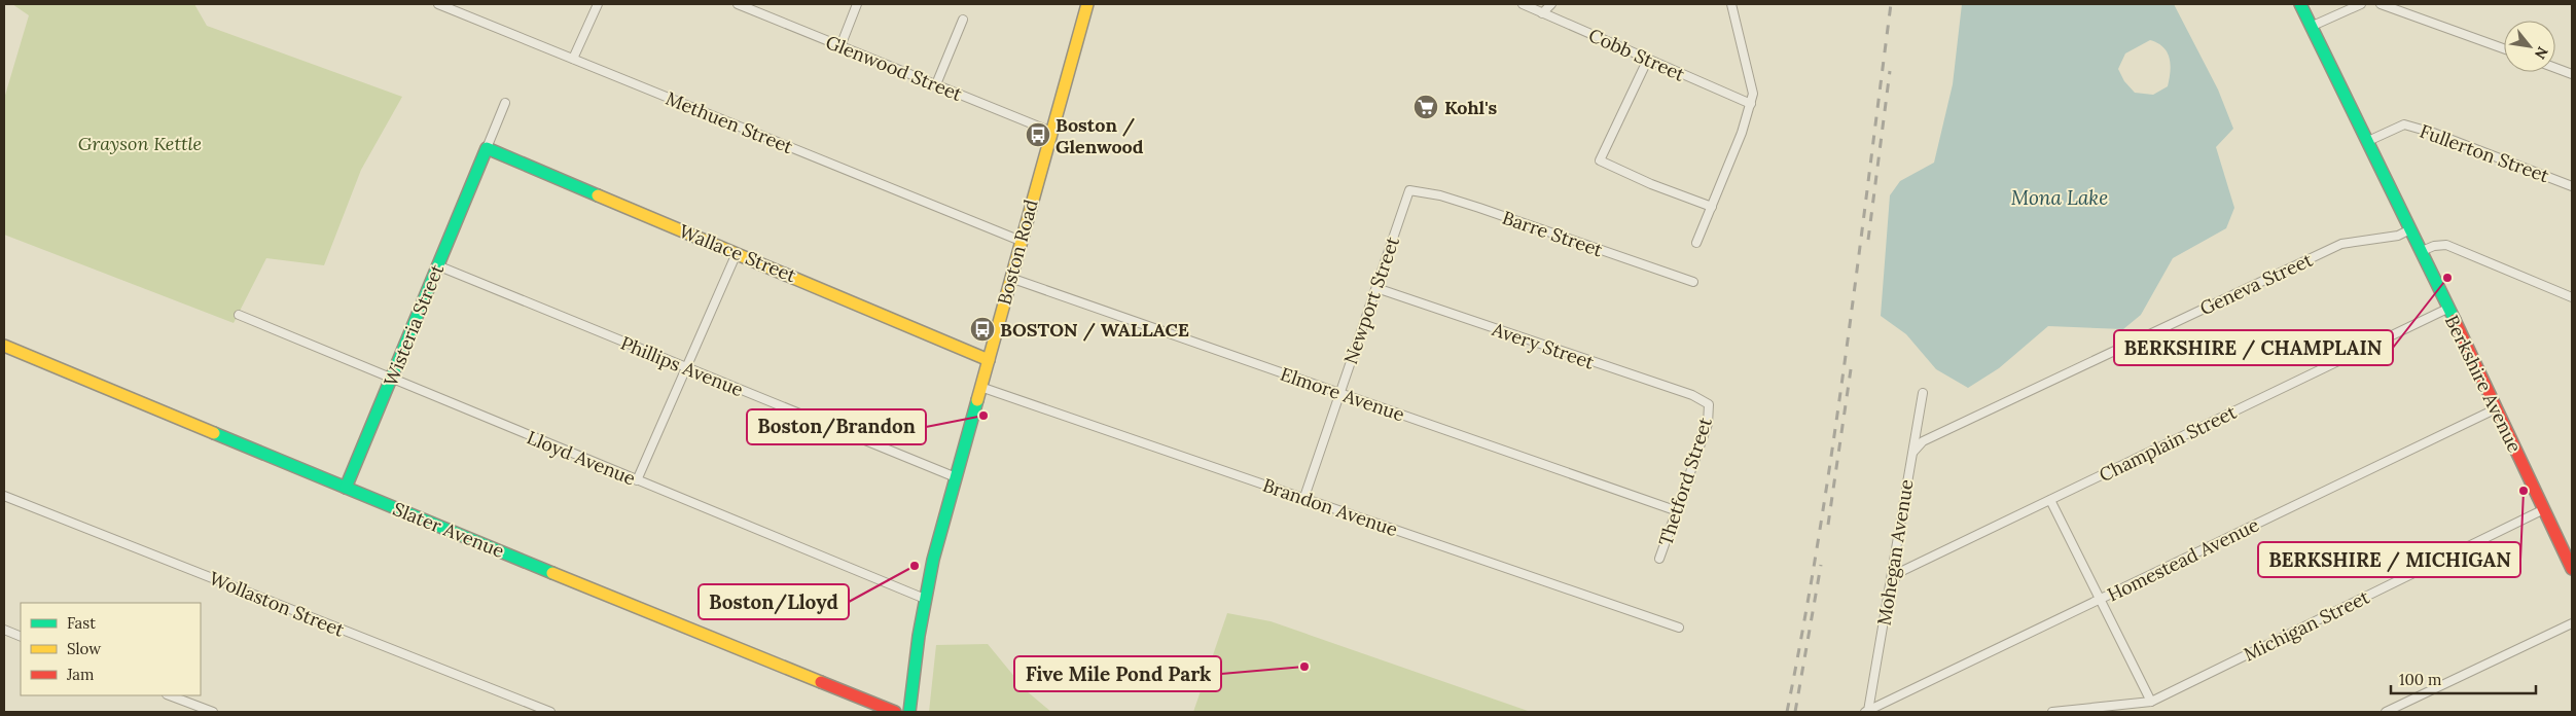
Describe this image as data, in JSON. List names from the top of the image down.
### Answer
{
  "streets": {
    "street": [
      "Cobb Street",
      "Glenwood Street",
      "Methuen Street",
      "Fullerton Street",
      "Barre Street",
      "Boston Road",
      "Wallace Street",
      "Geneva Street",
      "Newport Street",
      "Wisteria Street",
      "Avery Street",
      "Phillips Avenue",
      "Berkshire Avenue",
      "Elmore Avenue",
      "Champlain Street",
      "Lloyd Avenue",
      "Thetford Street",
      "Brandon Avenue",
      "Slater Avenue",
      "Mohegan Avenue",
      "Homestead Avenue",
      "Wollaston Street",
      "Michigan Street"
    ]
  },
  "crossings": [
    ["Glenwood Street", "Boston Road"],
    ["Methuen Street", "Boston Road"],
    ["Fullerton Street", "Berkshire Avenue"],
    ["Barre Street", "Newport Street"],
    ["Boston Road", "Wallace Street"],
    ["Boston Road", "Phillips Avenue"],
    ["Boston Road", "Elmore Avenue"],
    ["Boston Road", "Lloyd Avenue"],
    ["Boston Road", "Brandon Avenue"],
    ["Wallace Street", "Wisteria Street"],
    ["Geneva Street", "Berkshire Avenue"],
    ["Geneva Street", "Mohegan Avenue"],
    ["Newport Street", "Avery Street"],
    ["Newport Street", "Elmore Avenue"],
    ["Newport Street", "Brandon Avenue"],
    ["Wisteria Street", "Phillips Avenue"],
    ["Wisteria Street", "Lloyd Avenue"],
    ["Wisteria Street", "Slater Avenue"],
    ["Avery Street", "Thetford Street"],
    ["Berkshire Avenue", "Champlain Street"],
    ["Berkshire Avenue", "Homestead Avenue"],
    ["Berkshire Avenue", "Michigan Street"],
    ["Elmore Avenue", "Thetford Street"],
    ["Champlain Street", "Mohegan Avenue"],
    ["Mohegan Avenue", "Homestead Avenue"]
  ],
  "water": ["Mona Lake"],
  "parks": ["Grayson Kettle"],
  "places": {
    "supermarket": ["Kohl's"],
    "bus stop": ["Boston / Glenwood", "BOSTON / WALLACE"],
    "other": [
      "BERKSHIRE / CHAMPLAIN",
      "Boston/Brandon",
      "BERKSHIRE / MICHIGAN",
      "Boston/Lloyd",
      "Five Mile Pond Park"
    ]
  },
  "legend": ["Fast", "Slow", "Jam"],
  "scale_bar": "100 m",
  "north": "bottom right"
}
